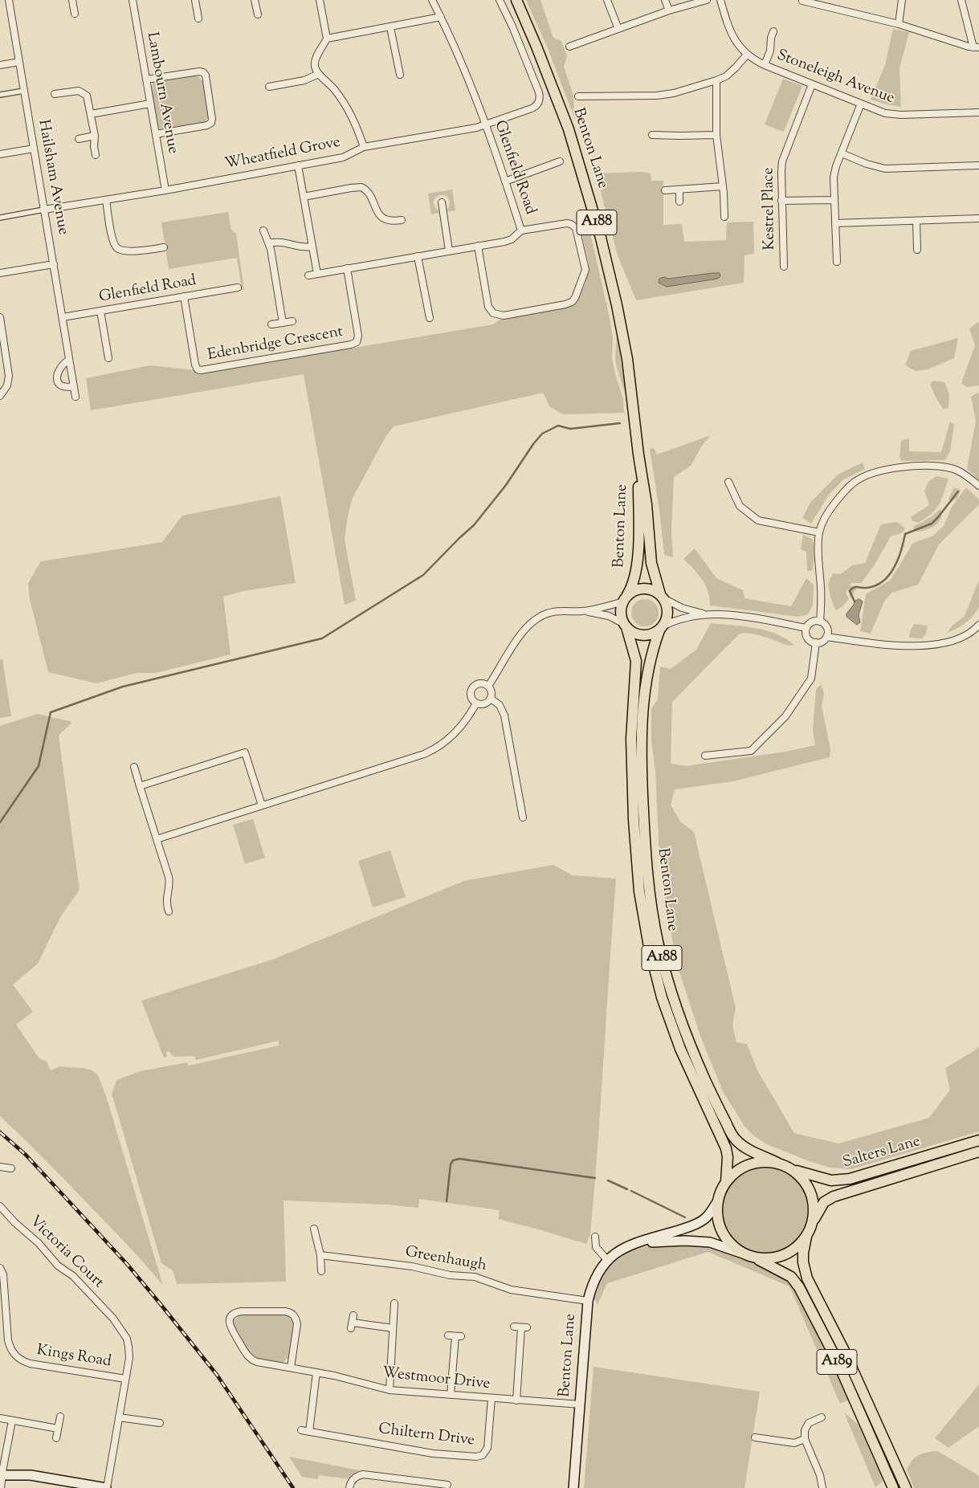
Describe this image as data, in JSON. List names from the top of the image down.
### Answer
{
  "streets": {
    "main road": [
      "Benton Lane",
      "A188",
      "Salters Lane",
      "A189"
    ],
    "street": [
      "Stoneleigh Avenue",
      "Lambourn Avenue",
      "Wheatfield Grove",
      "Glenfield Road",
      "Hailsham Avenue",
      "Kestrel Place",
      "Edenbridge Crescent",
      "Victoria Court",
      "Greenhaugh",
      "Kings Road",
      "Westmoor Drive",
      "Chiltern Drive"
    ]
  },
  "crossings": [
    ["Stoneleigh Avenue", "Kestrel Place"],
    ["Lambourn Avenue", "Wheatfield Grove"],
    ["Benton Lane", "A188"],
    ["Benton Lane", "Salters Lane"],
    ["Benton Lane", "Greenhaugh"],
    ["Benton Lane", "A189"],
    ["Benton Lane", "Westmoor Drive"],
    ["Wheatfield Grove", "Glenfield Road"],
    ["Wheatfield Grove", "Hailsham Avenue"],
    ["Glenfield Road", "Hailsham Avenue"],
    ["Glenfield Road", "Edenbridge Crescent"],
    ["Salters Lane", "A189"],
    ["Victoria Court", "Kings Road"],
    ["Westmoor Drive", "Chiltern Drive"]
  ]
}
